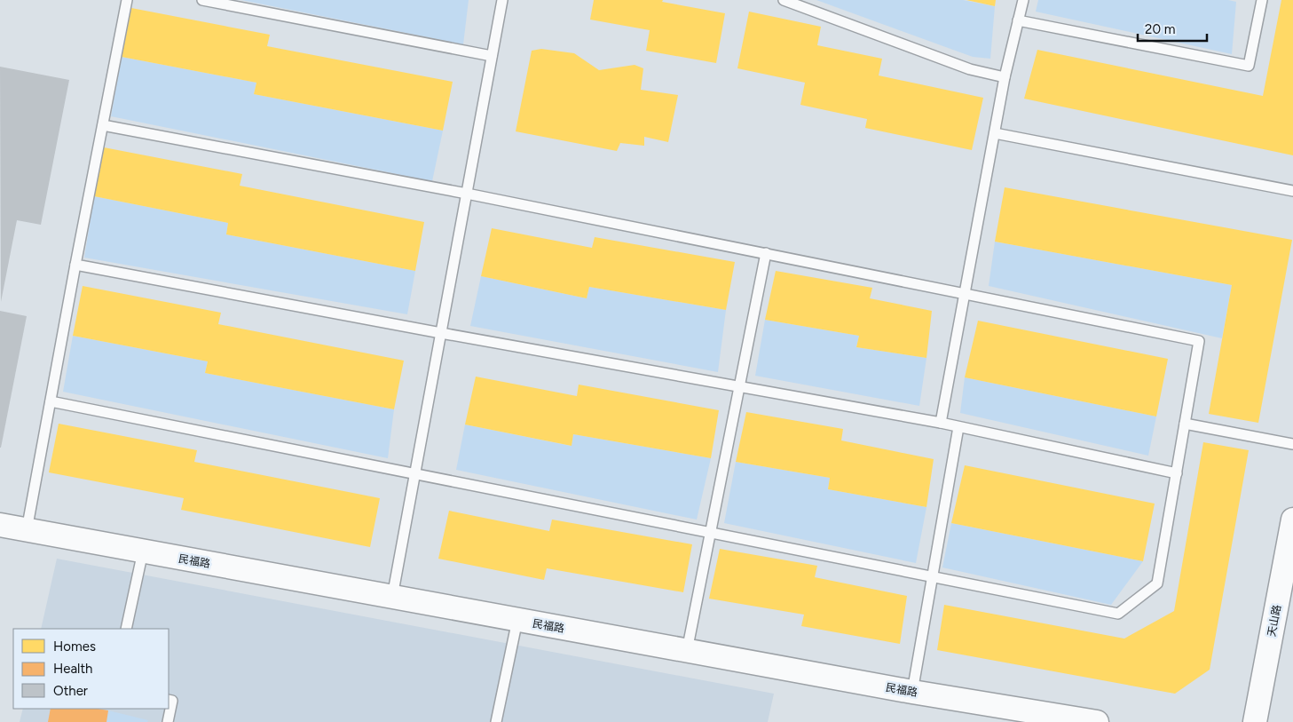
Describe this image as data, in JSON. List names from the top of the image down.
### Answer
{
  "streets": {
    "street": ["民福路", "天山路"]
  },
  "legend": ["Homes", "Health", "Other"],
  "scale_bar": "20 m"
}
